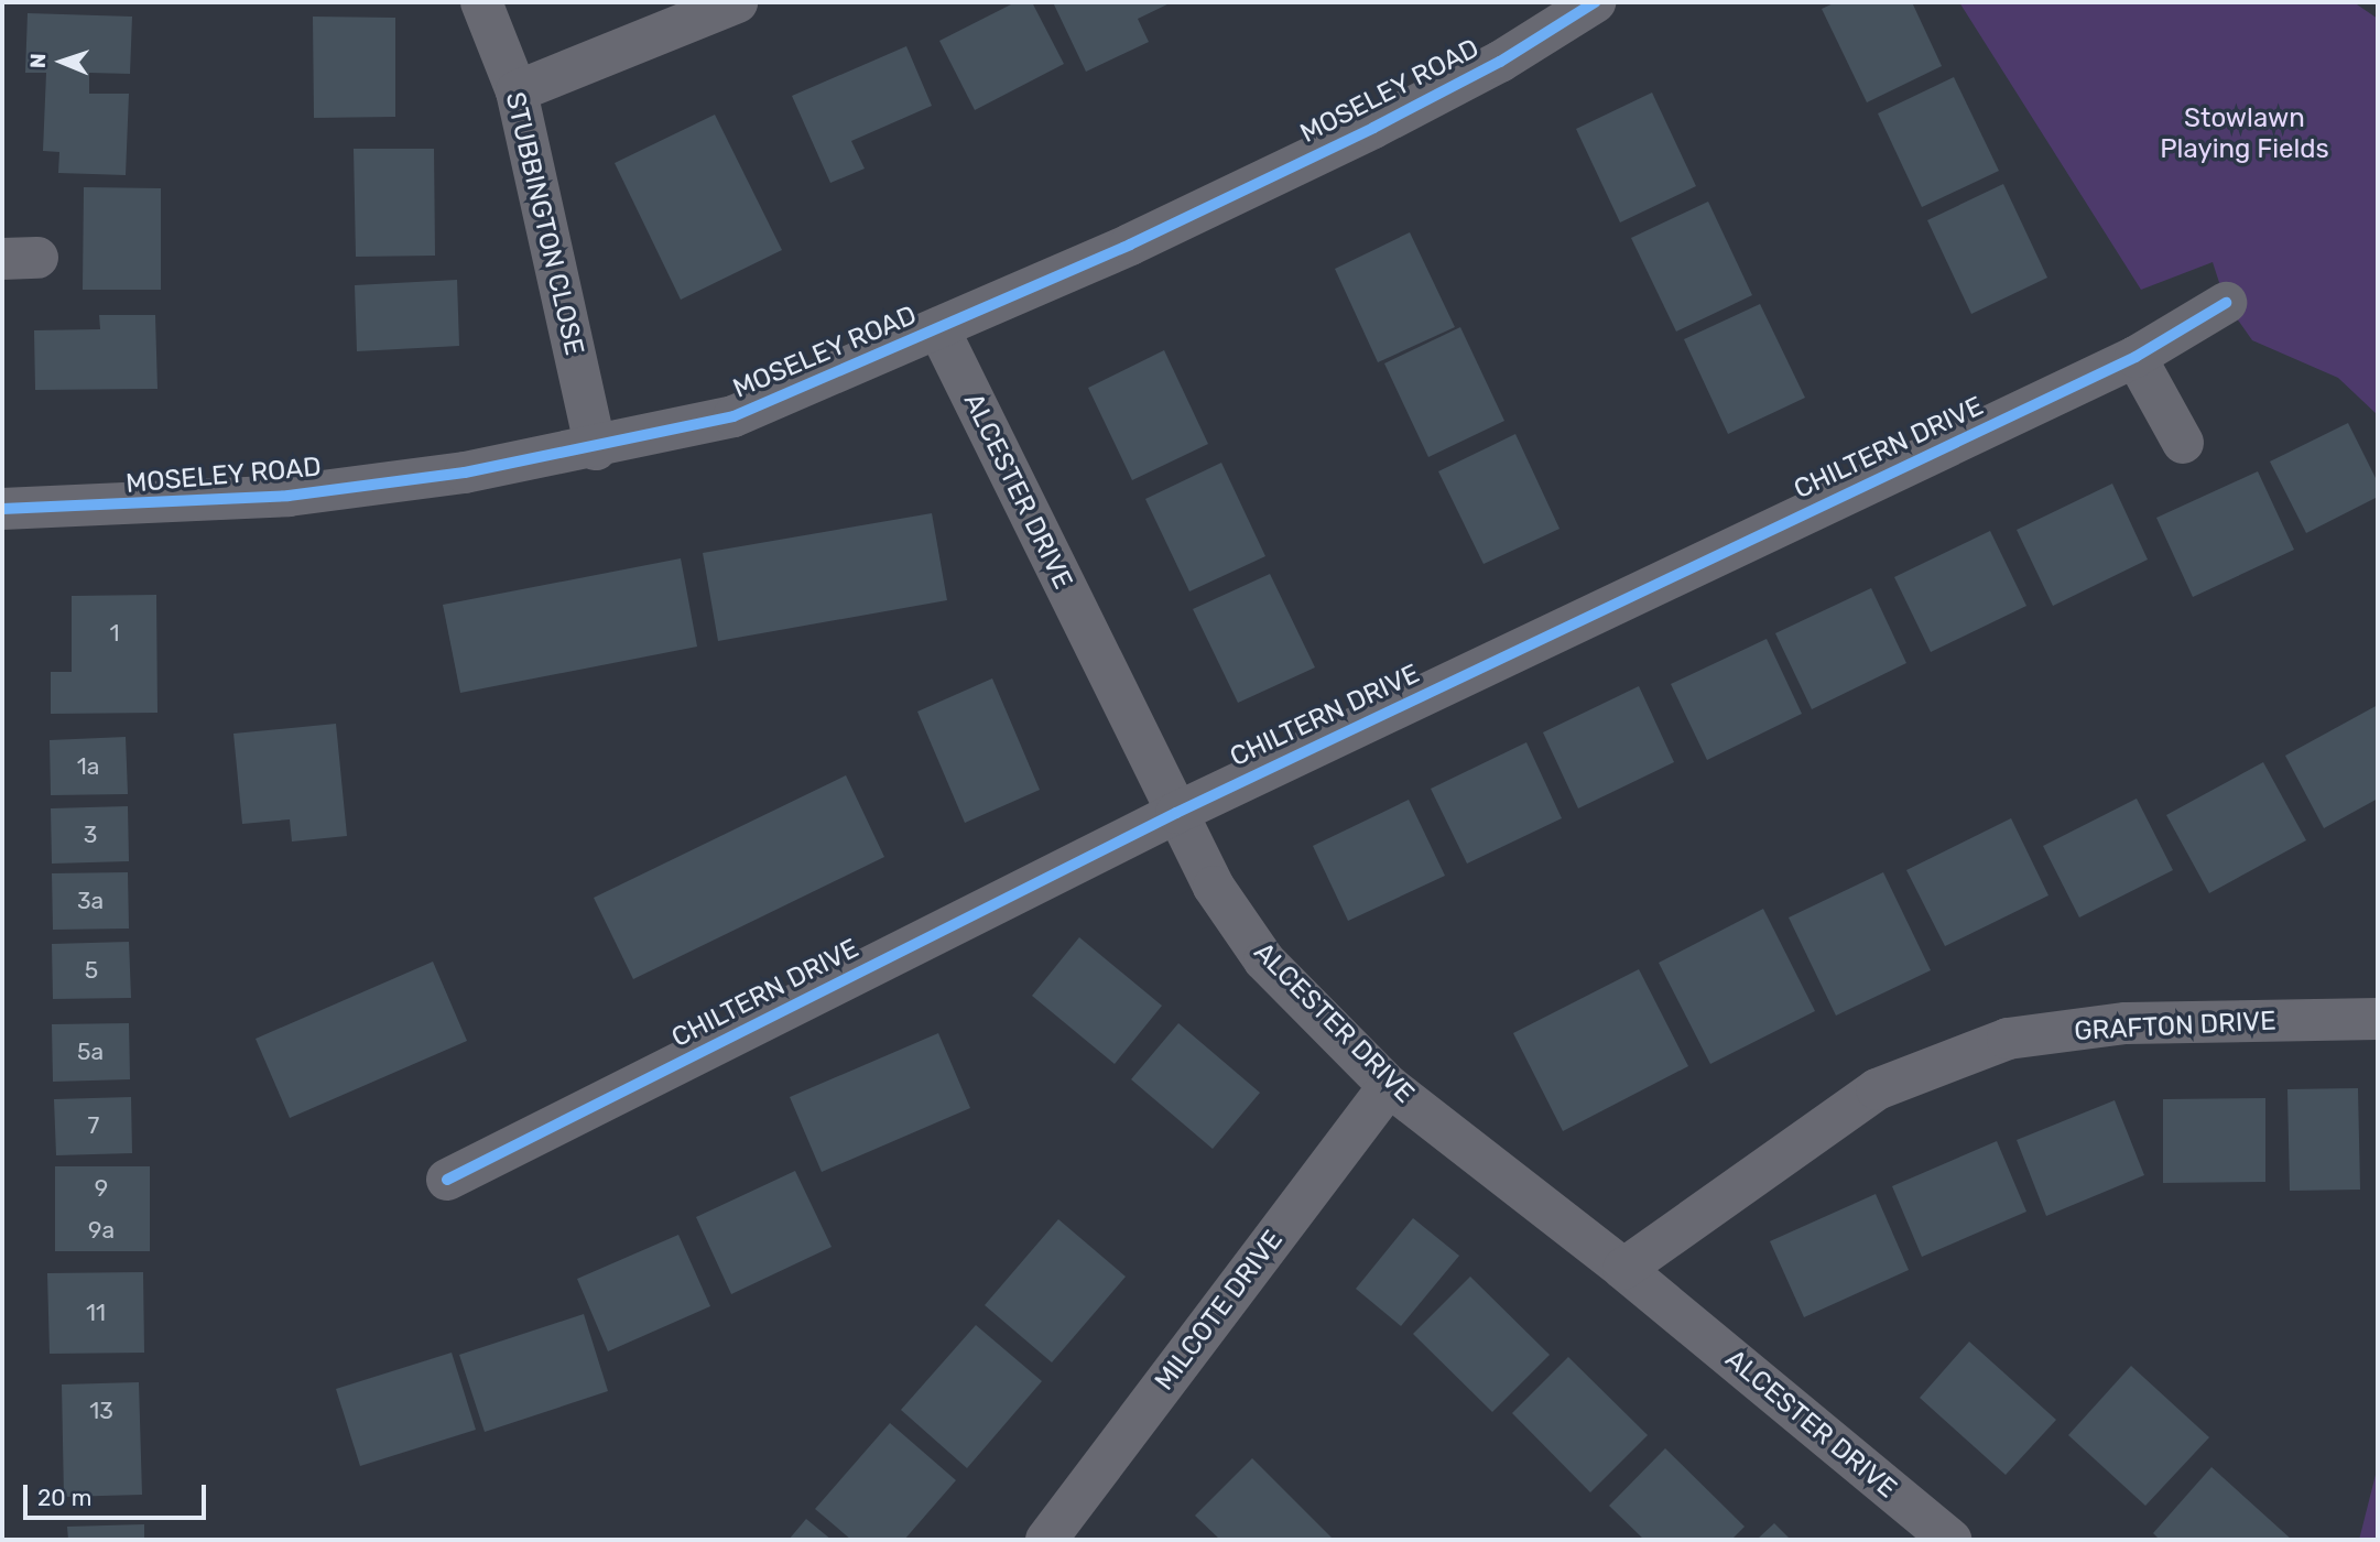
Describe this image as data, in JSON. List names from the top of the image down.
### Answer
{
  "streets": {
    "street": [
      "MOSELEY ROAD",
      "STUBBINGTON CLOSE",
      "CHILTERN DRIVE",
      "ALCESTER DRIVE",
      "GRAFTON DRIVE",
      "MILCOTE DRIVE"
    ]
  },
  "crossings": [
    ["MOSELEY ROAD", "STUBBINGTON CLOSE"],
    ["MOSELEY ROAD", "ALCESTER DRIVE"],
    ["CHILTERN DRIVE", "ALCESTER DRIVE"],
    ["ALCESTER DRIVE", "GRAFTON DRIVE"],
    ["ALCESTER DRIVE", "MILCOTE DRIVE"]
  ],
  "parks": ["Stowlawn Playing Fields"],
  "house_numbers": [
    "1",
    "1a",
    "3",
    "3a",
    "5",
    "5a",
    "7",
    "9",
    "9a",
    "11",
    "13"
  ],
  "scale_bar": "20 m",
  "north": "left"
}
